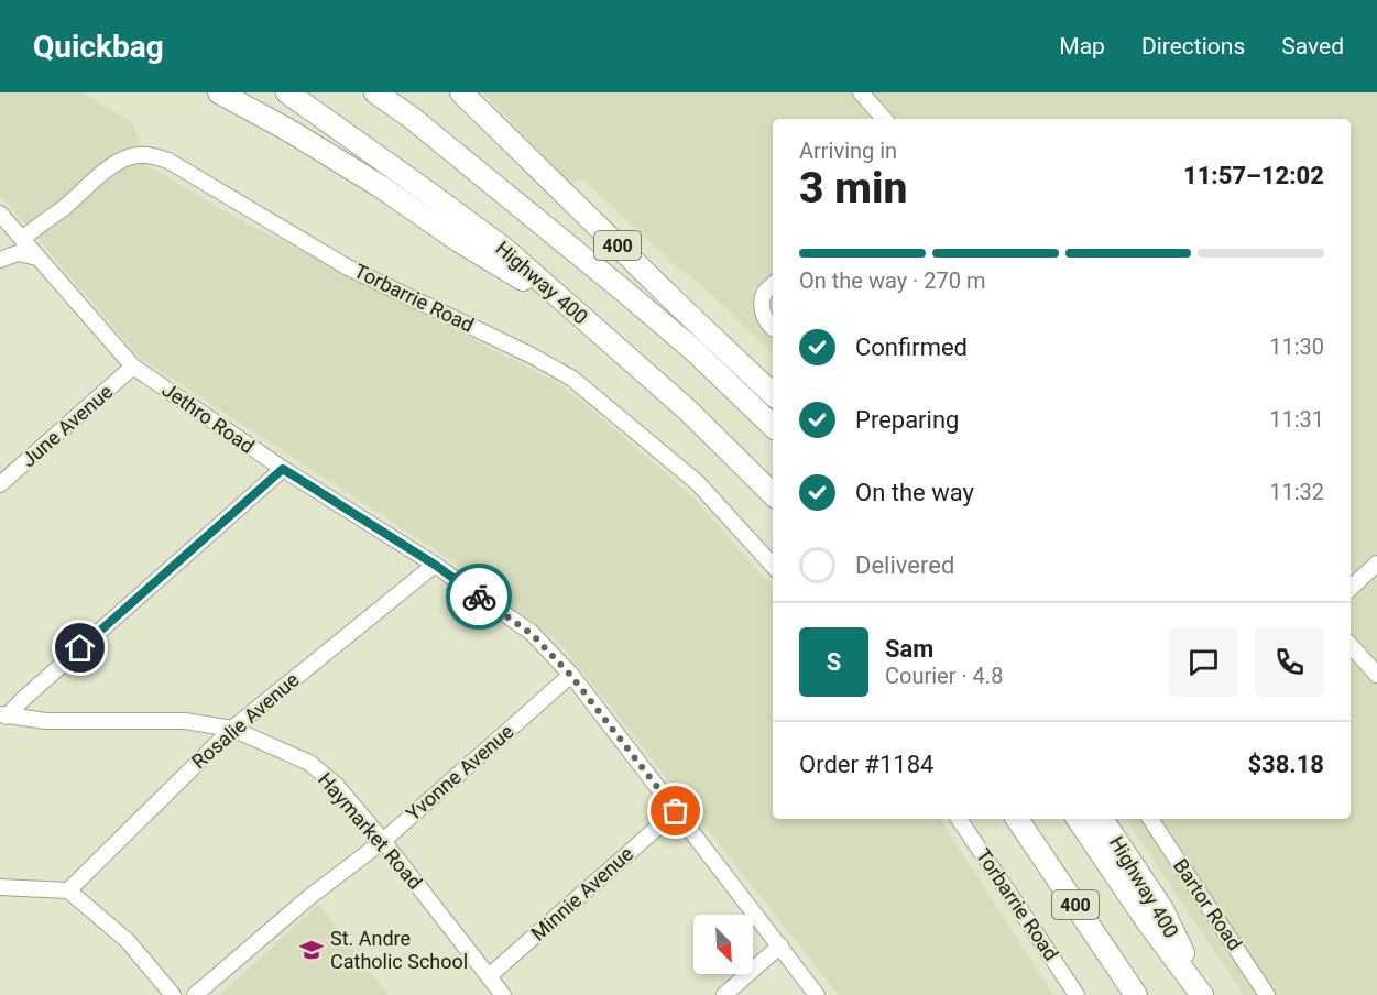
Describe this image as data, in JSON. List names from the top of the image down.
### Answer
{
  "streets": {
    "highway": ["400", "Highway 400"],
    "street": [
      "Torbarrie Road",
      "Jethro Road",
      "June Avenue",
      "Rosalie Avenue",
      "Yvonne Avenue",
      "Haymarket Road",
      "Minnie Avenue",
      "Bartor Road"
    ]
  },
  "crossings": [
    ["Torbarrie Road", "Jethro Road"],
    ["Jethro Road", "June Avenue"],
    ["Jethro Road", "Rosalie Avenue"],
    ["Jethro Road", "Yvonne Avenue"],
    ["Jethro Road", "Minnie Avenue"],
    ["Rosalie Avenue", "Haymarket Road"],
    ["Yvonne Avenue", "Haymarket Road"],
    ["Haymarket Road", "Minnie Avenue"]
  ],
  "places": {
    "school or university": ["St. Andre Catholic School"]
  },
  "north": "bottom right",
  "page": {
    "header": "Quickbag",
    "nav": ["Map", "Directions", "Saved"],
    "heading": ["3 min", "Arriving in", "11:57–12:02"],
    "panel": [
      "Sam",
      "Courier · 4.8",
      "Order #1184",
      "$38.18"
    ],
    "bar": "On the way · 270 m",
    "list": [
      ["Confirmed", "11:30"],
      ["Preparing", "11:31"],
      ["On the way", "11:32"],
      "Delivered"
    ],
    "round": "S"
  }
}
